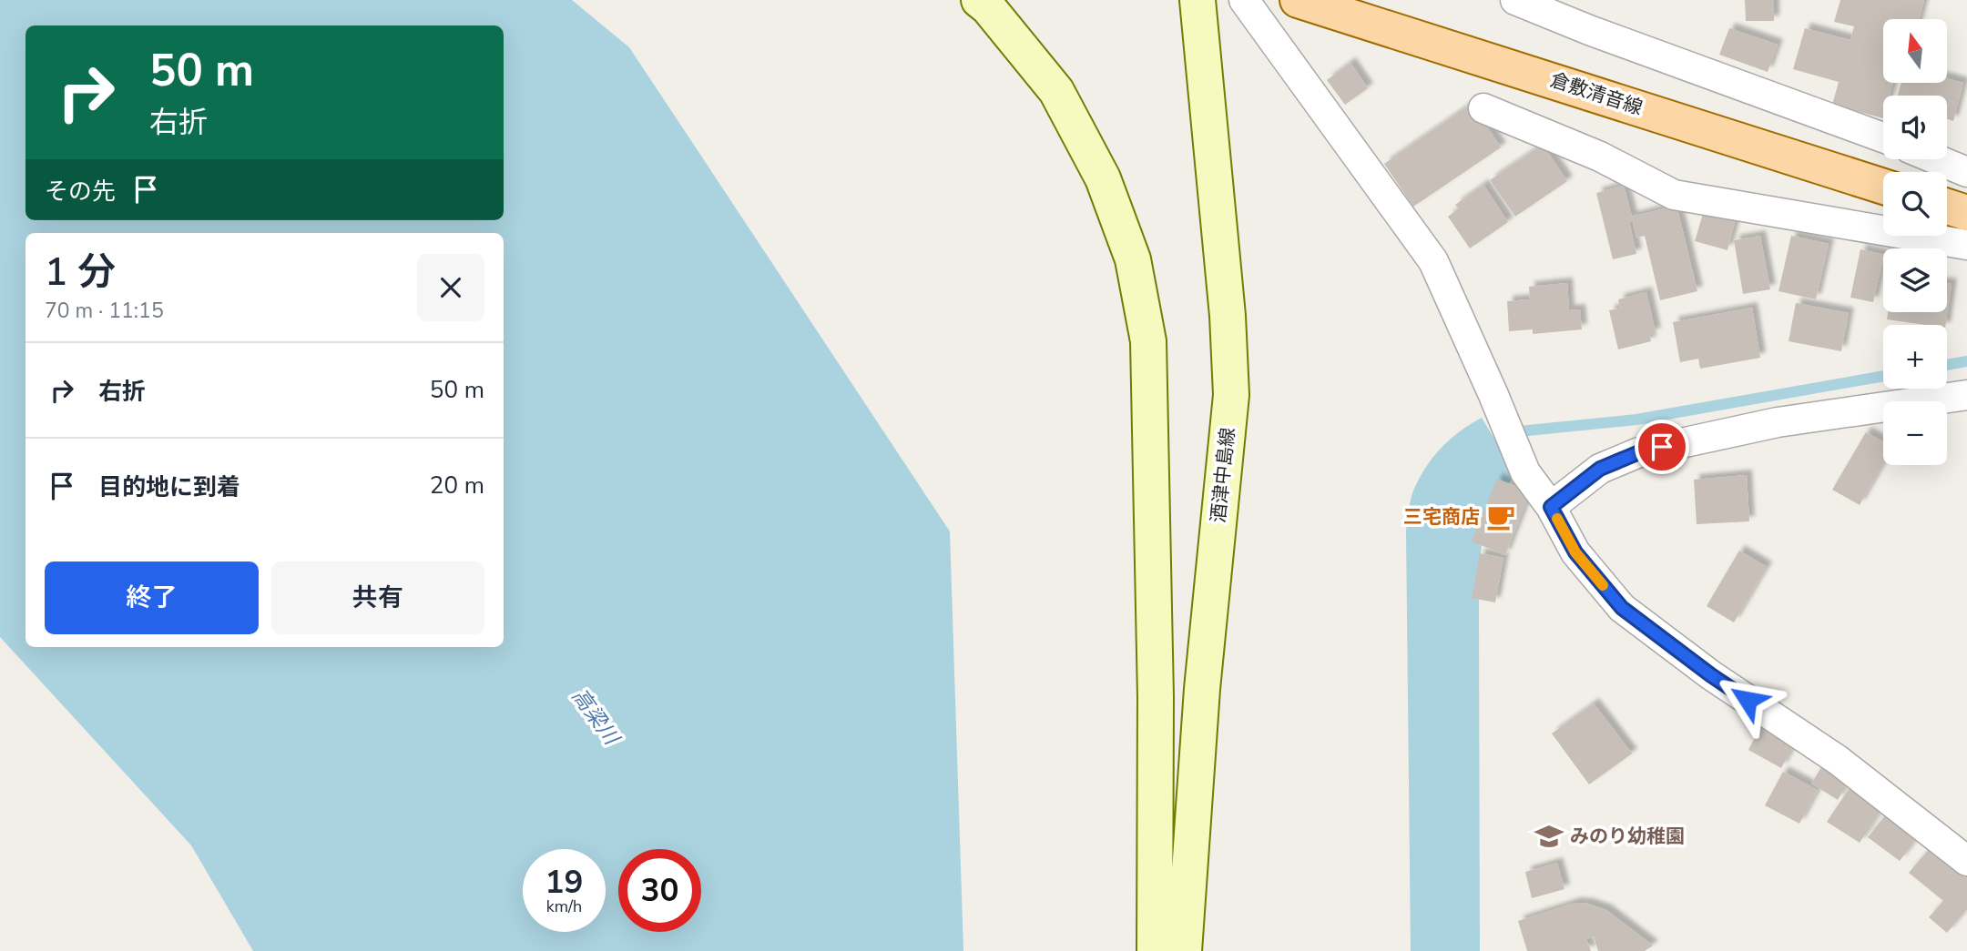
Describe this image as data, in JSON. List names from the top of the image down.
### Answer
{
  "streets": {
    "main road": ["倉敷清音線", "酒津中島線"]
  },
  "water": ["高梁川"],
  "places": {
    "cafe": ["三宅商店"],
    "school or university": ["みのり幼稚園"]
  },
  "north": "top",
  "page": {
    "map_buttons": ["+", "−"],
    "turn": ["50 m", "右折"],
    "then": "その先",
    "heading": ["1 分", "70 m · 11:15"],
    "list": [
      {
        "name": "右折",
        "value": "50 m"
      },
      {
        "name": "目的地に到着",
        "value": "20 m"
      }
    ],
    "buttons": ["終了", "共有"],
    "speed": "19 km/h",
    "limit": "30"
  }
}
